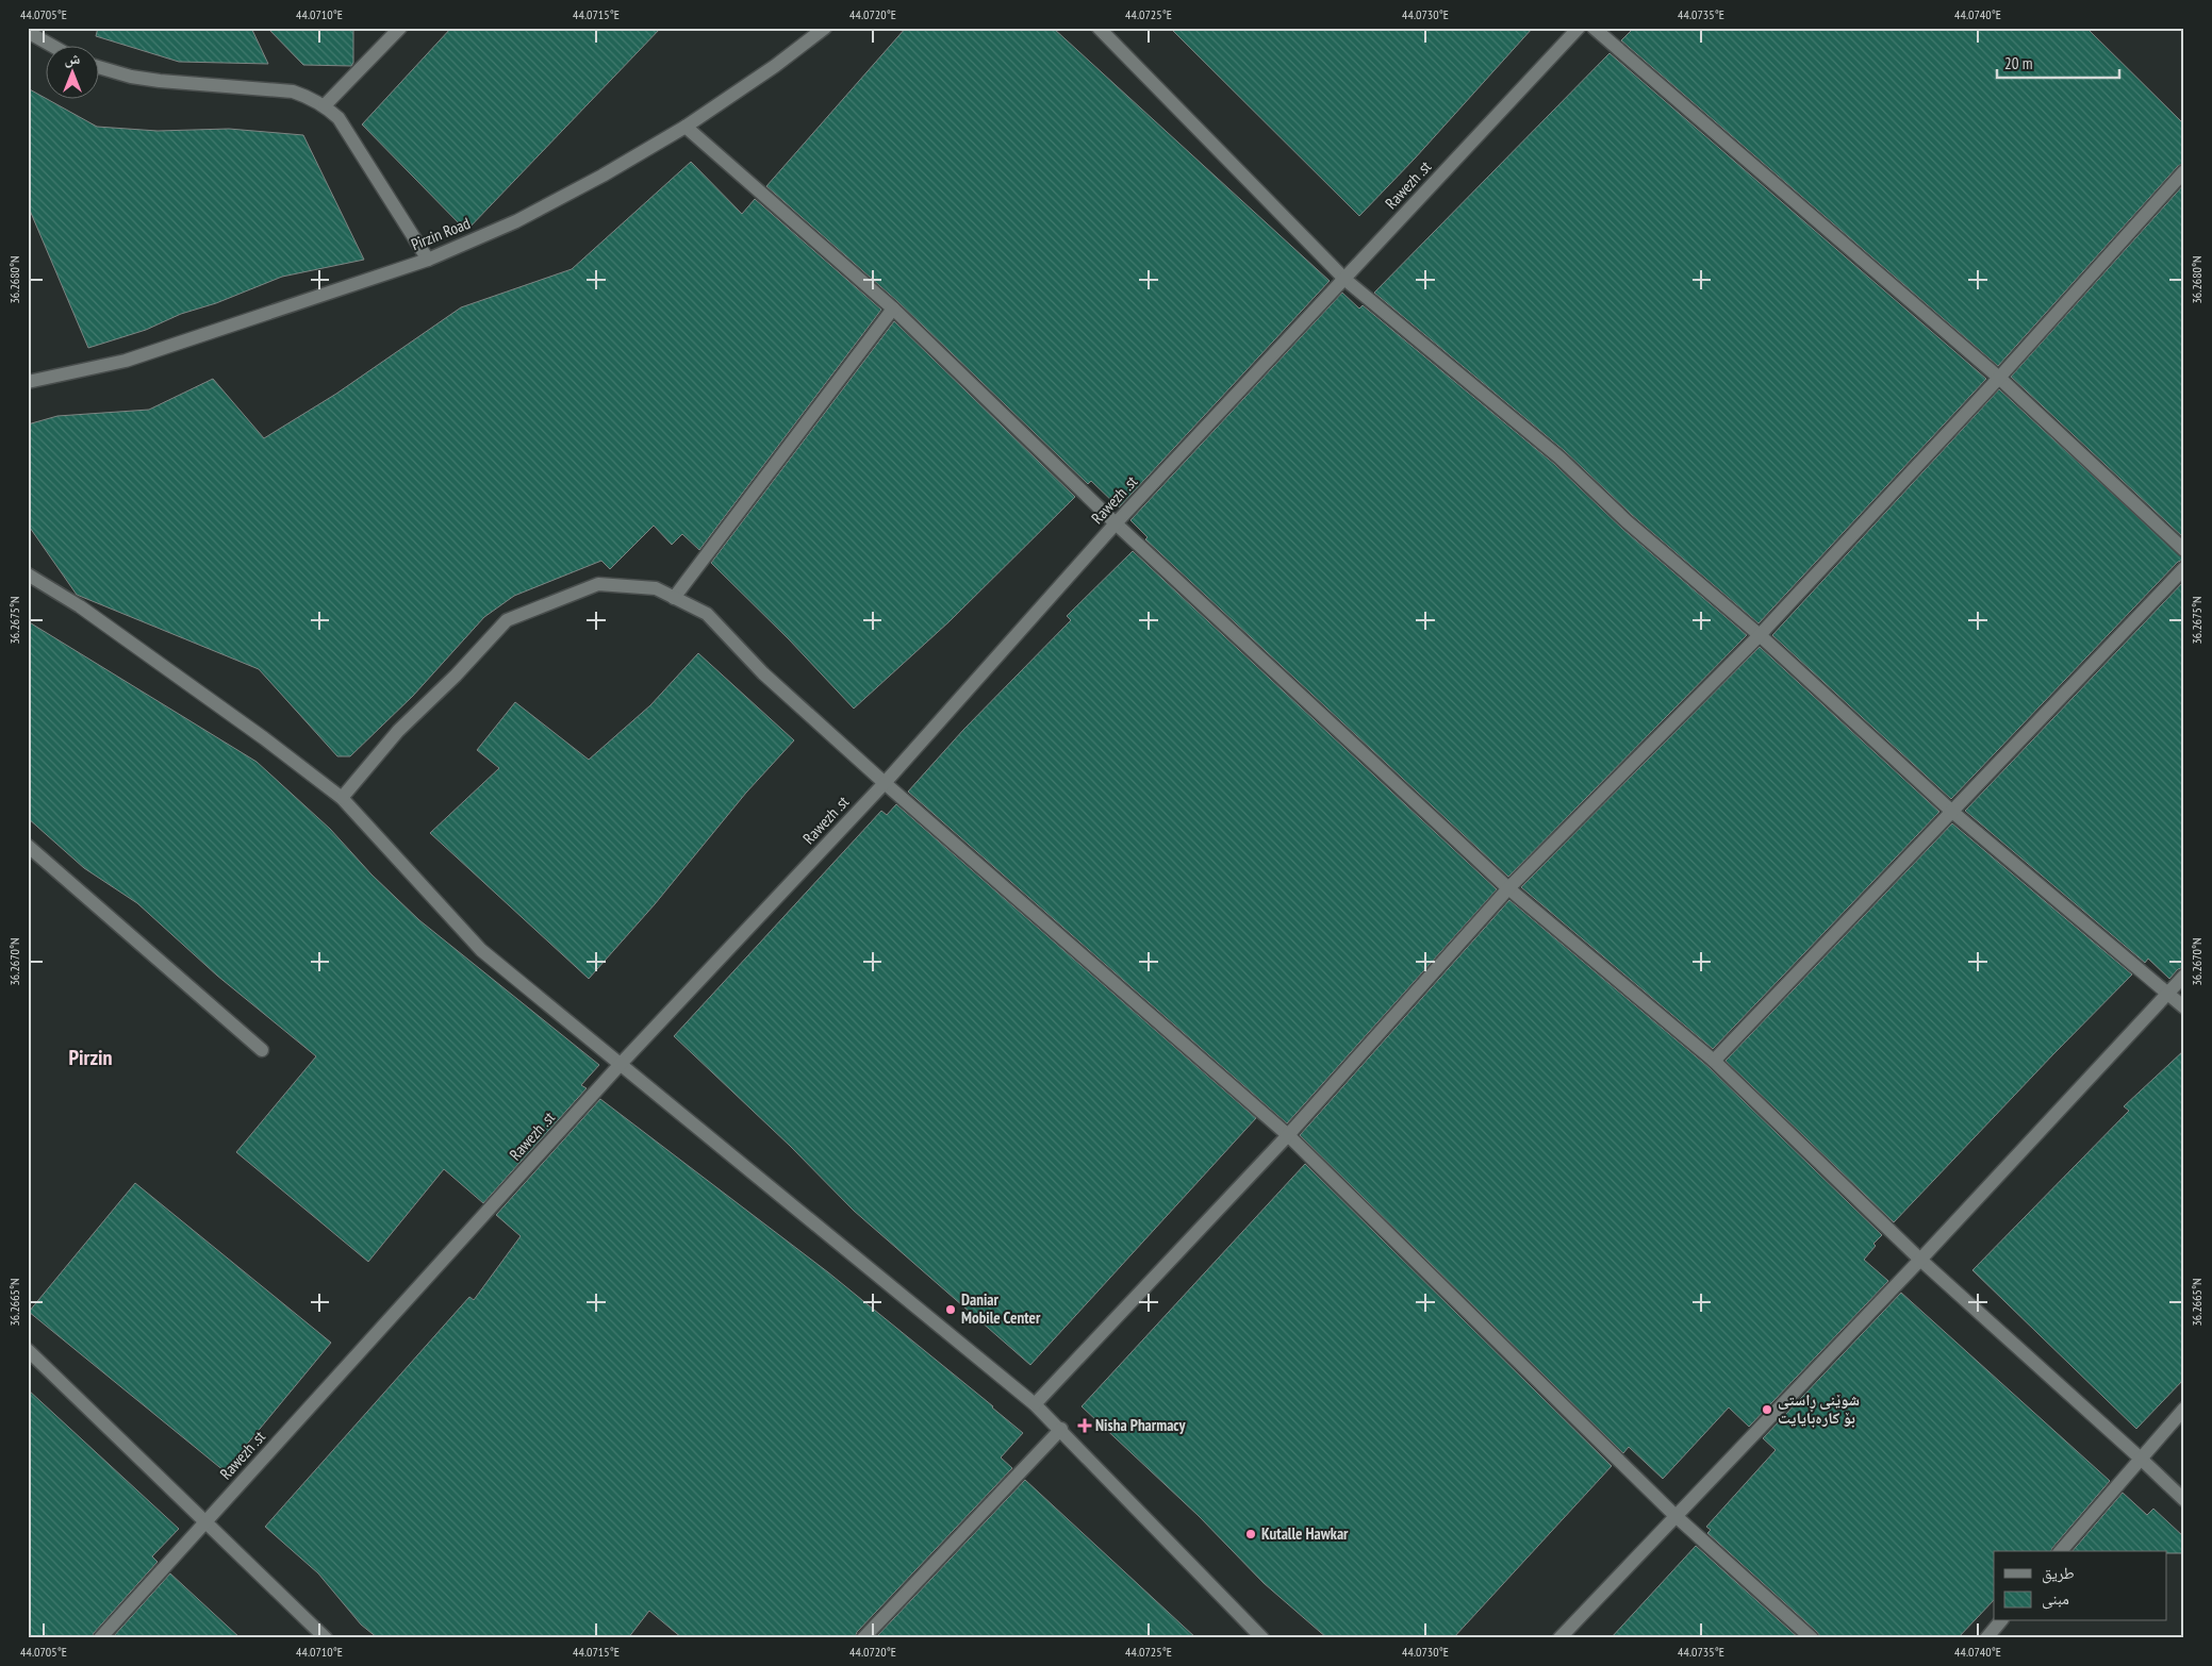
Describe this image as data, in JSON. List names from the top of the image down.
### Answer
{
  "streets": {
    "street": ["Rawezh .st", "Pirzin Road"]
  },
  "districts": ["Pirzin"],
  "places": {
    "other": ["Daniar Mobile Center", "شوێنی ڕاستی بۆ کارەبایایت", "Kutalle Hawkar"],
    "health": ["Nisha Pharmacy"]
  },
  "legend": ["طريق", "مبنى"],
  "scale_bar": "20 m",
  "north": "top",
  "coordinates": [
    "44.0705°E",
    "44.0710°E",
    "44.0715°E",
    "44.0720°E",
    "44.0725°E",
    "44.0730°E",
    "44.0735°E",
    "44.0740°E",
    "36.2680°N",
    "36.2675°N",
    "36.2670°N",
    "36.2665°N"
  ]
}
